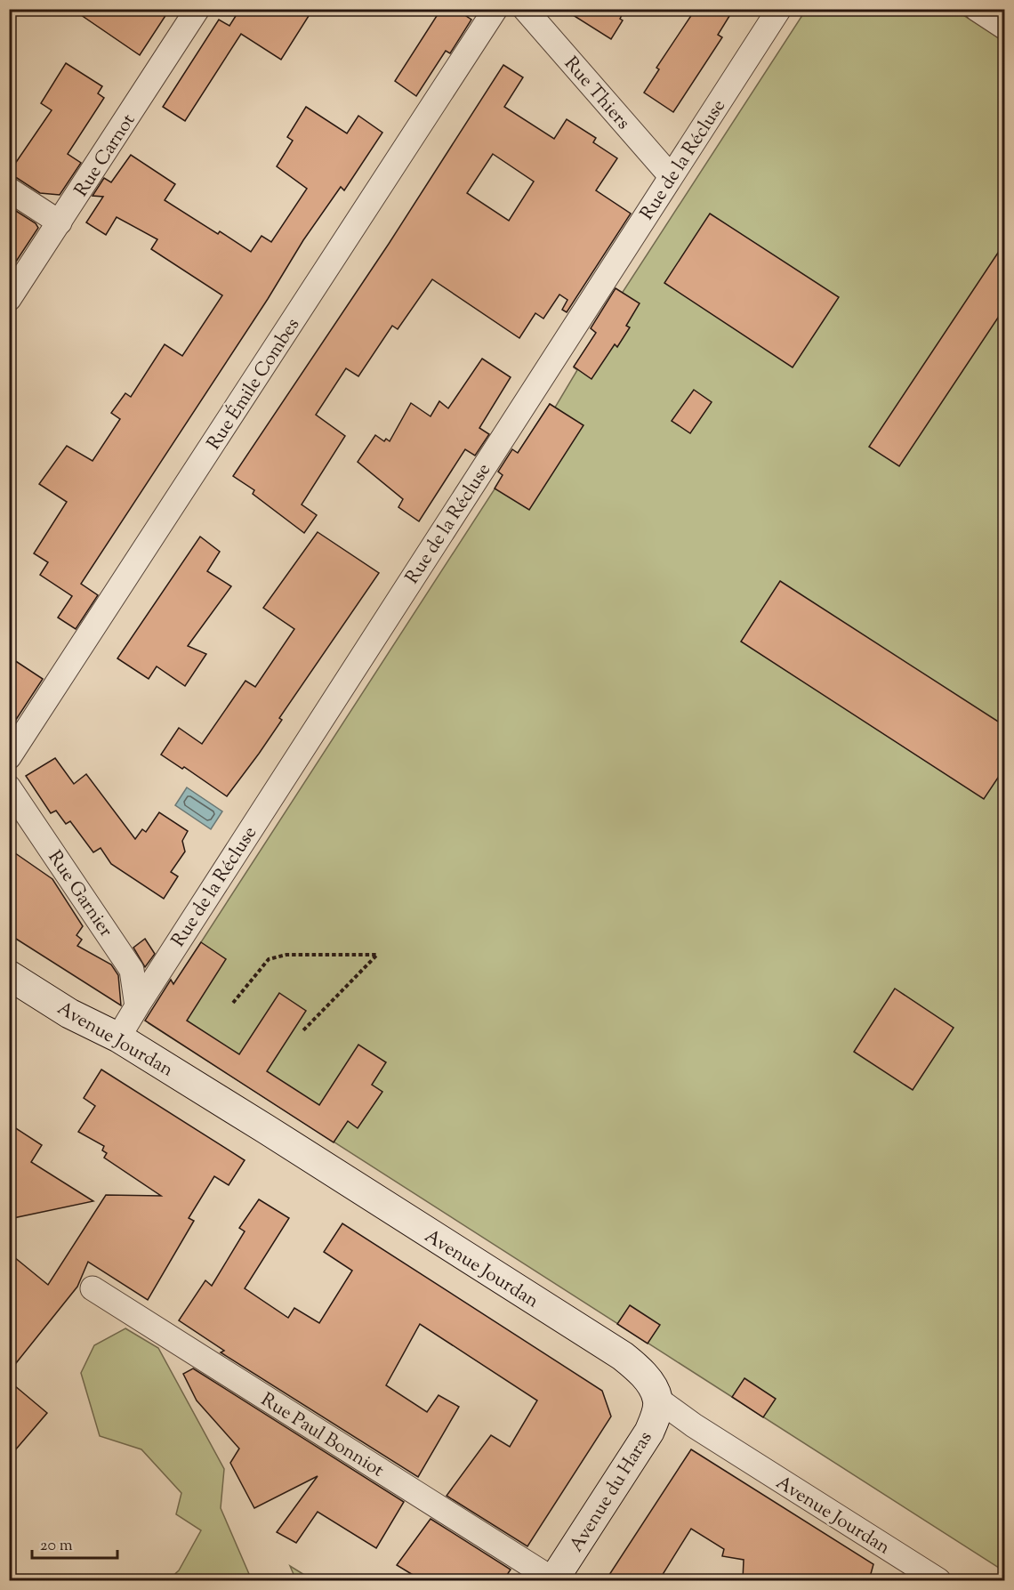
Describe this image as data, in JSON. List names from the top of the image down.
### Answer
{
  "streets": {
    "main road": ["Avenue Jourdan", "Avenue du Haras"],
    "street": [
      "Rue Thiers",
      "Rue Carnot",
      "Rue de la Récluse",
      "Rue Émile Combes",
      "Rue Garnier",
      "Rue Paul Bonniot"
    ]
  },
  "crossings": [
    ["Rue Thiers", "Rue de la Récluse"],
    ["Rue de la Récluse", "Rue Garnier"],
    ["Rue de la Récluse", "Avenue Jourdan"],
    ["Avenue Jourdan", "Avenue du Haras"],
    ["Rue Paul Bonniot", "Avenue du Haras"]
  ],
  "scale_bar": "20 m"
}
